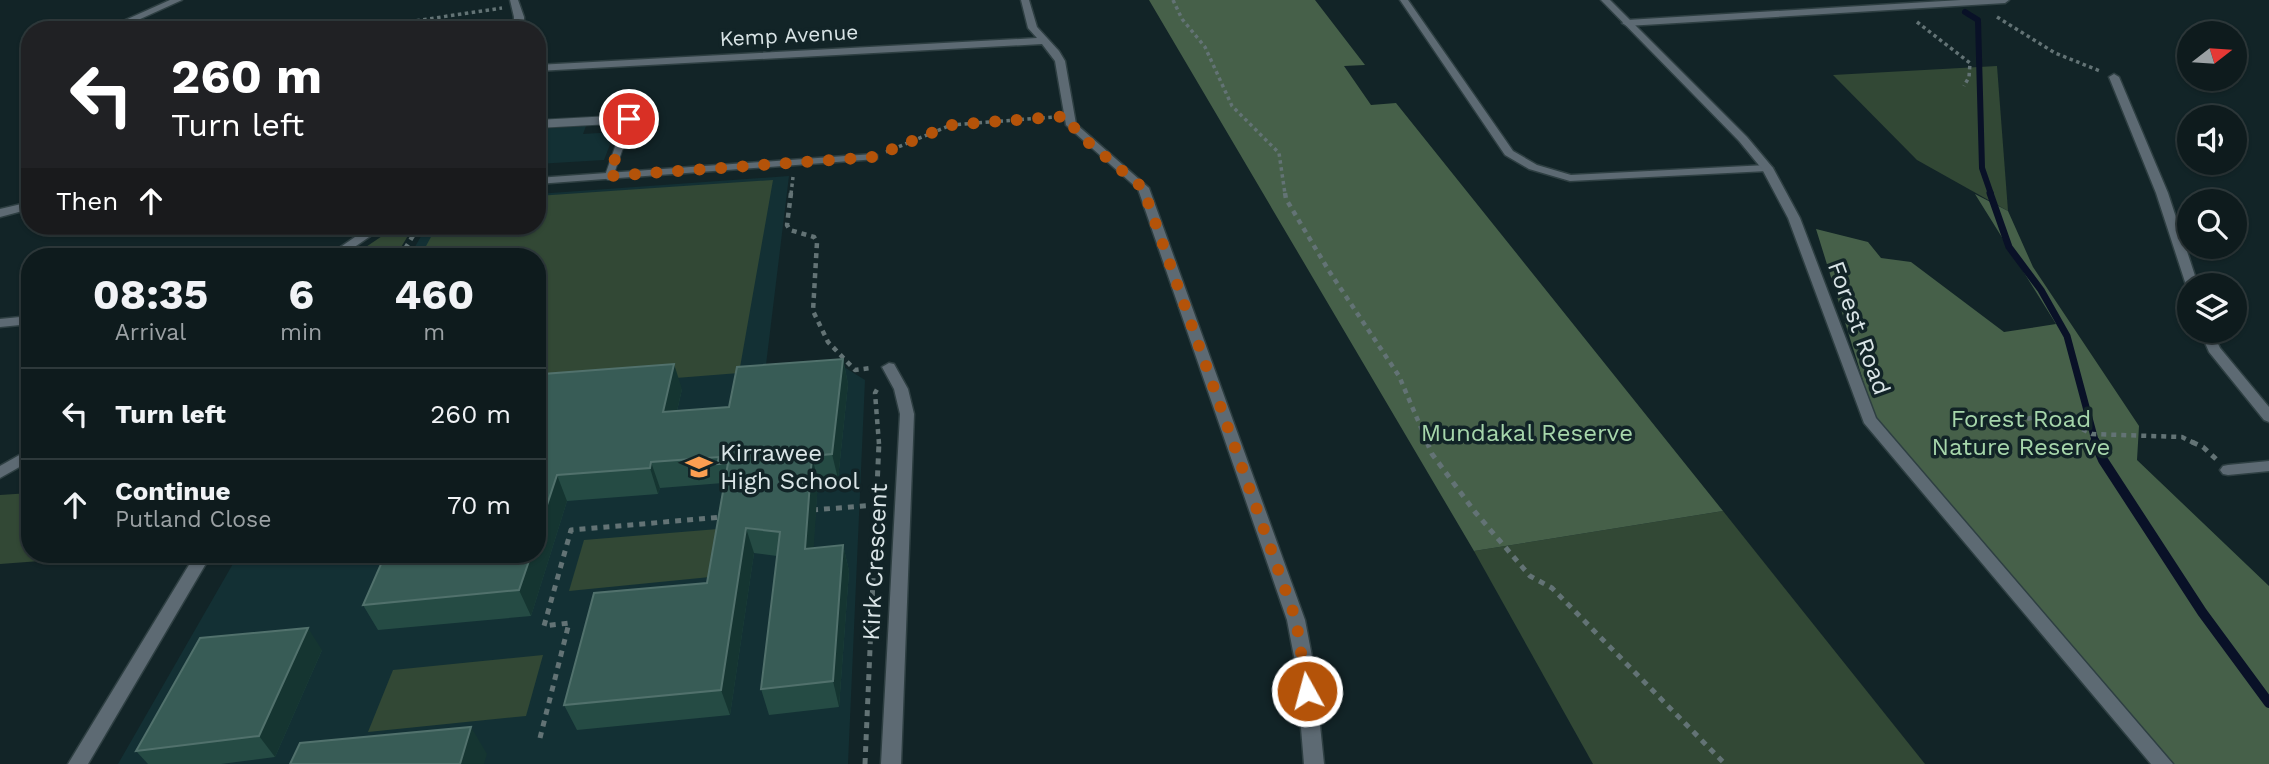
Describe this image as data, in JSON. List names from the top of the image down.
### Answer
{
  "streets": {
    "street": ["Kemp Avenue", "Forest Road", "Kirk Crescent"]
  },
  "parks": ["Forest Road Nature Reserve", "Mundakal Reserve"],
  "places": {
    "school or university": ["Kirrawee High School"]
  },
  "north": "right",
  "page": {
    "turn": ["260 m", "Turn left"],
    "then": "Then",
    "eta": [
      "08:35",
      "Arrival",
      "6",
      "min",
      "460",
      "m"
    ],
    "list": [
      {
        "name": "Turn left",
        "value": "260 m"
      },
      {
        "name": "Continue",
        "note": "Putland Close",
        "value": "70 m"
      }
    ]
  }
}
